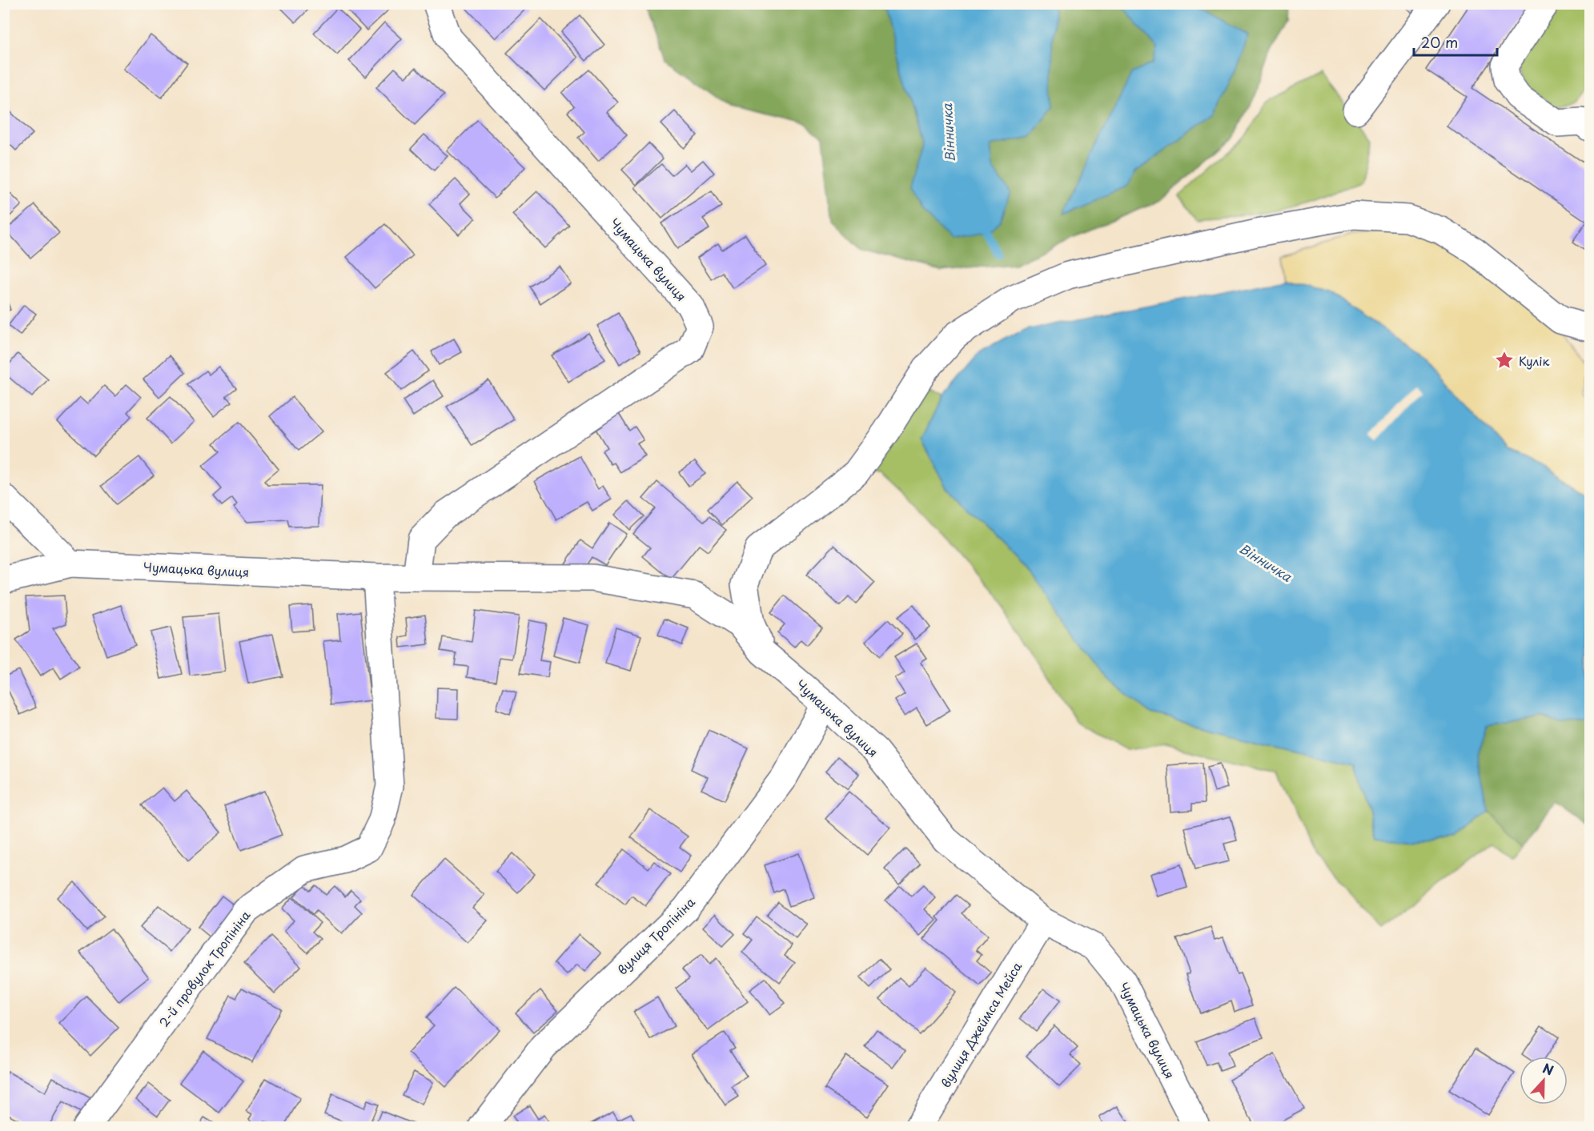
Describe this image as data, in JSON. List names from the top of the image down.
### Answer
{
  "streets": {
    "street": [
      "Чумацька вулиця",
      "вулиця Тропініна",
      "2-й провулок Тропініна",
      "вулиця Джеймса Мейса"
    ]
  },
  "crossings": [
    ["Чумацька вулиця", "вулиця Тропініна"],
    ["Чумацька вулиця", "2-й провулок Тропініна"],
    ["Чумацька вулиця", "вулиця Джеймса Мейса"]
  ],
  "water": ["Вінничка"],
  "places": {
    "place": ["Кулік"]
  },
  "scale_bar": "20 m",
  "north": "top"
}
